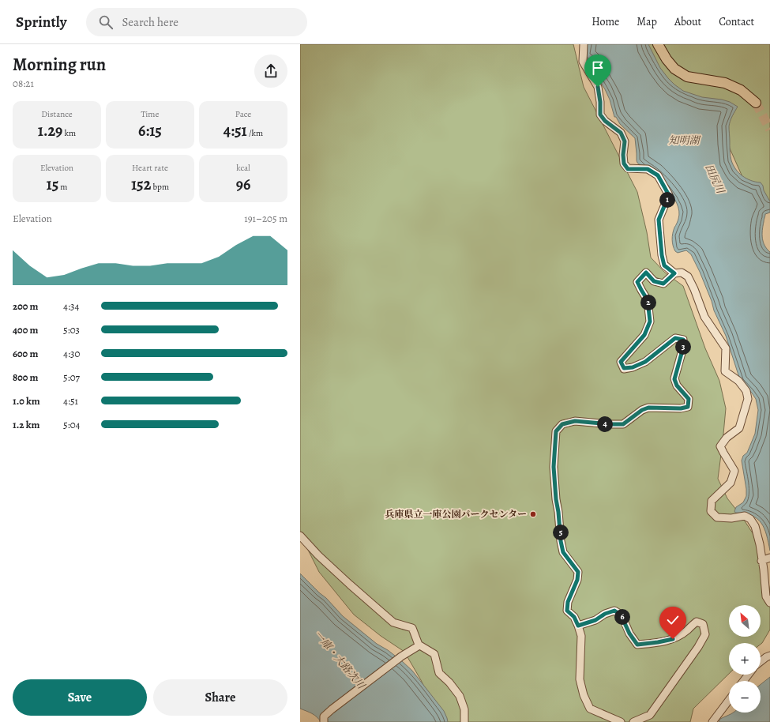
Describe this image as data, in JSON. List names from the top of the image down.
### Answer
{
  "water": ["知明湖", "田尻川", "一庫・大路次川"],
  "places": ["兵庫県立一庫公園パークセンター"],
  "north": "top left",
  "page": {
    "header": "Sprintly",
    "search": "Search here",
    "nav": [
      "Home",
      "Map",
      "About",
      "Contact"
    ],
    "heading": ["Morning run", "08:21"],
    "stats": [
      ["Distance", "1.29 km"],
      ["Time", "6:15"],
      ["Pace", "4:51 /km"],
      ["Elevation", "15 m"],
      ["Heart rate", "152 bpm"],
      ["kcal", "96"]
    ],
    "pins": [
      "1",
      "2",
      "3",
      "4",
      "5",
      "6"
    ],
    "chart": ["Elevation", "191–205 m"],
    "list": [
      {
        "name": "200 m",
        "note": "4:34"
      },
      {
        "name": "400 m",
        "note": "5:03"
      },
      {
        "name": "600 m",
        "note": "4:30"
      },
      {
        "name": "800 m",
        "note": "5:07"
      },
      {
        "name": "1.0 km",
        "note": "4:51"
      },
      {
        "name": "1.2 km",
        "note": "5:04"
      }
    ],
    "map_buttons": ["+", "−"],
    "buttons": ["Save", "Share"]
  }
}
